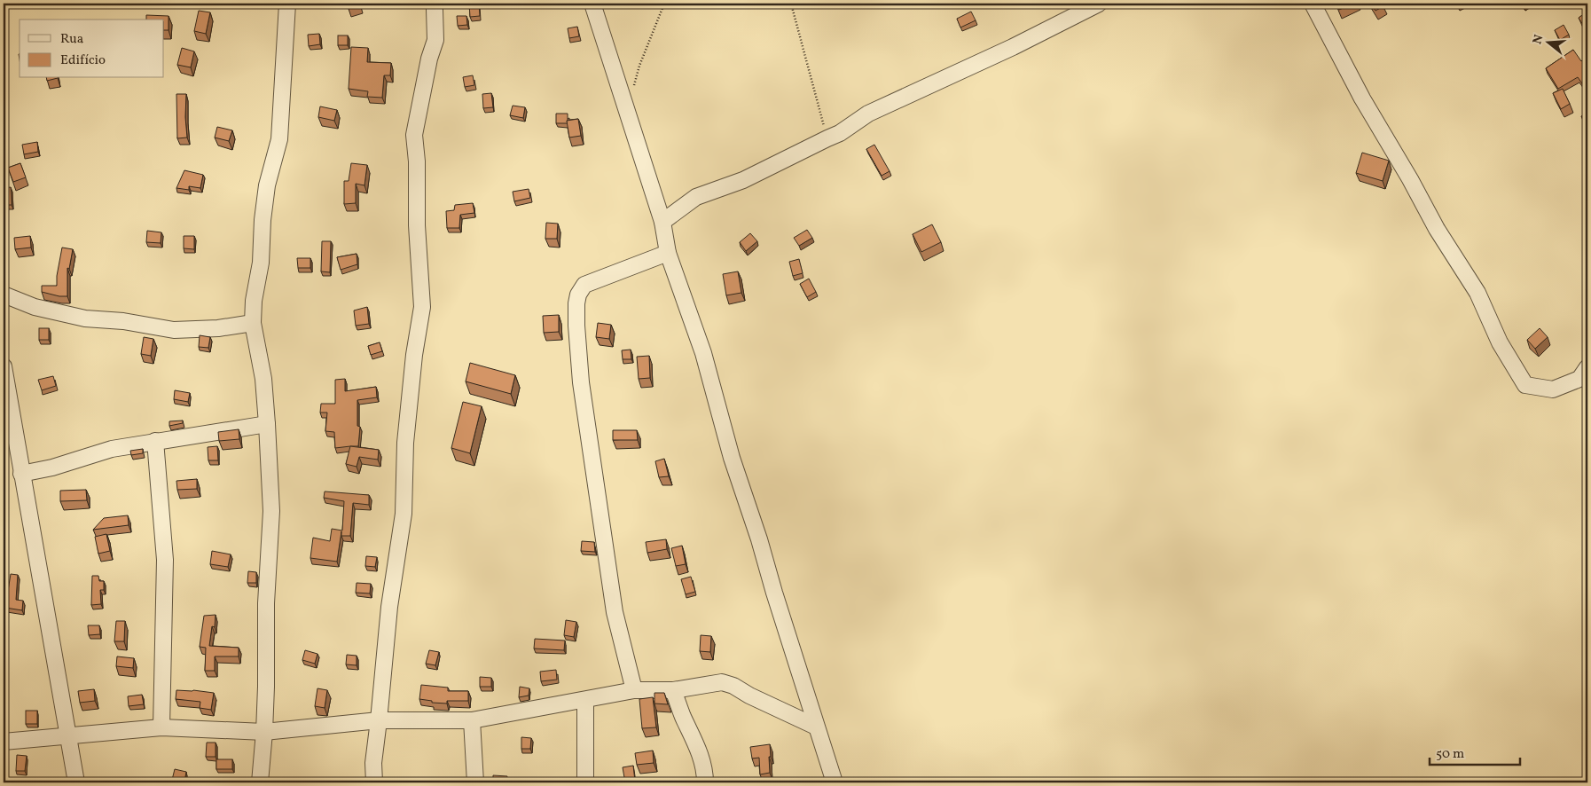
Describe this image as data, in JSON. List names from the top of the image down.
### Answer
{
  "legend": ["Rua", "Edifício"],
  "scale_bar": "50 m",
  "north": "left"
}
